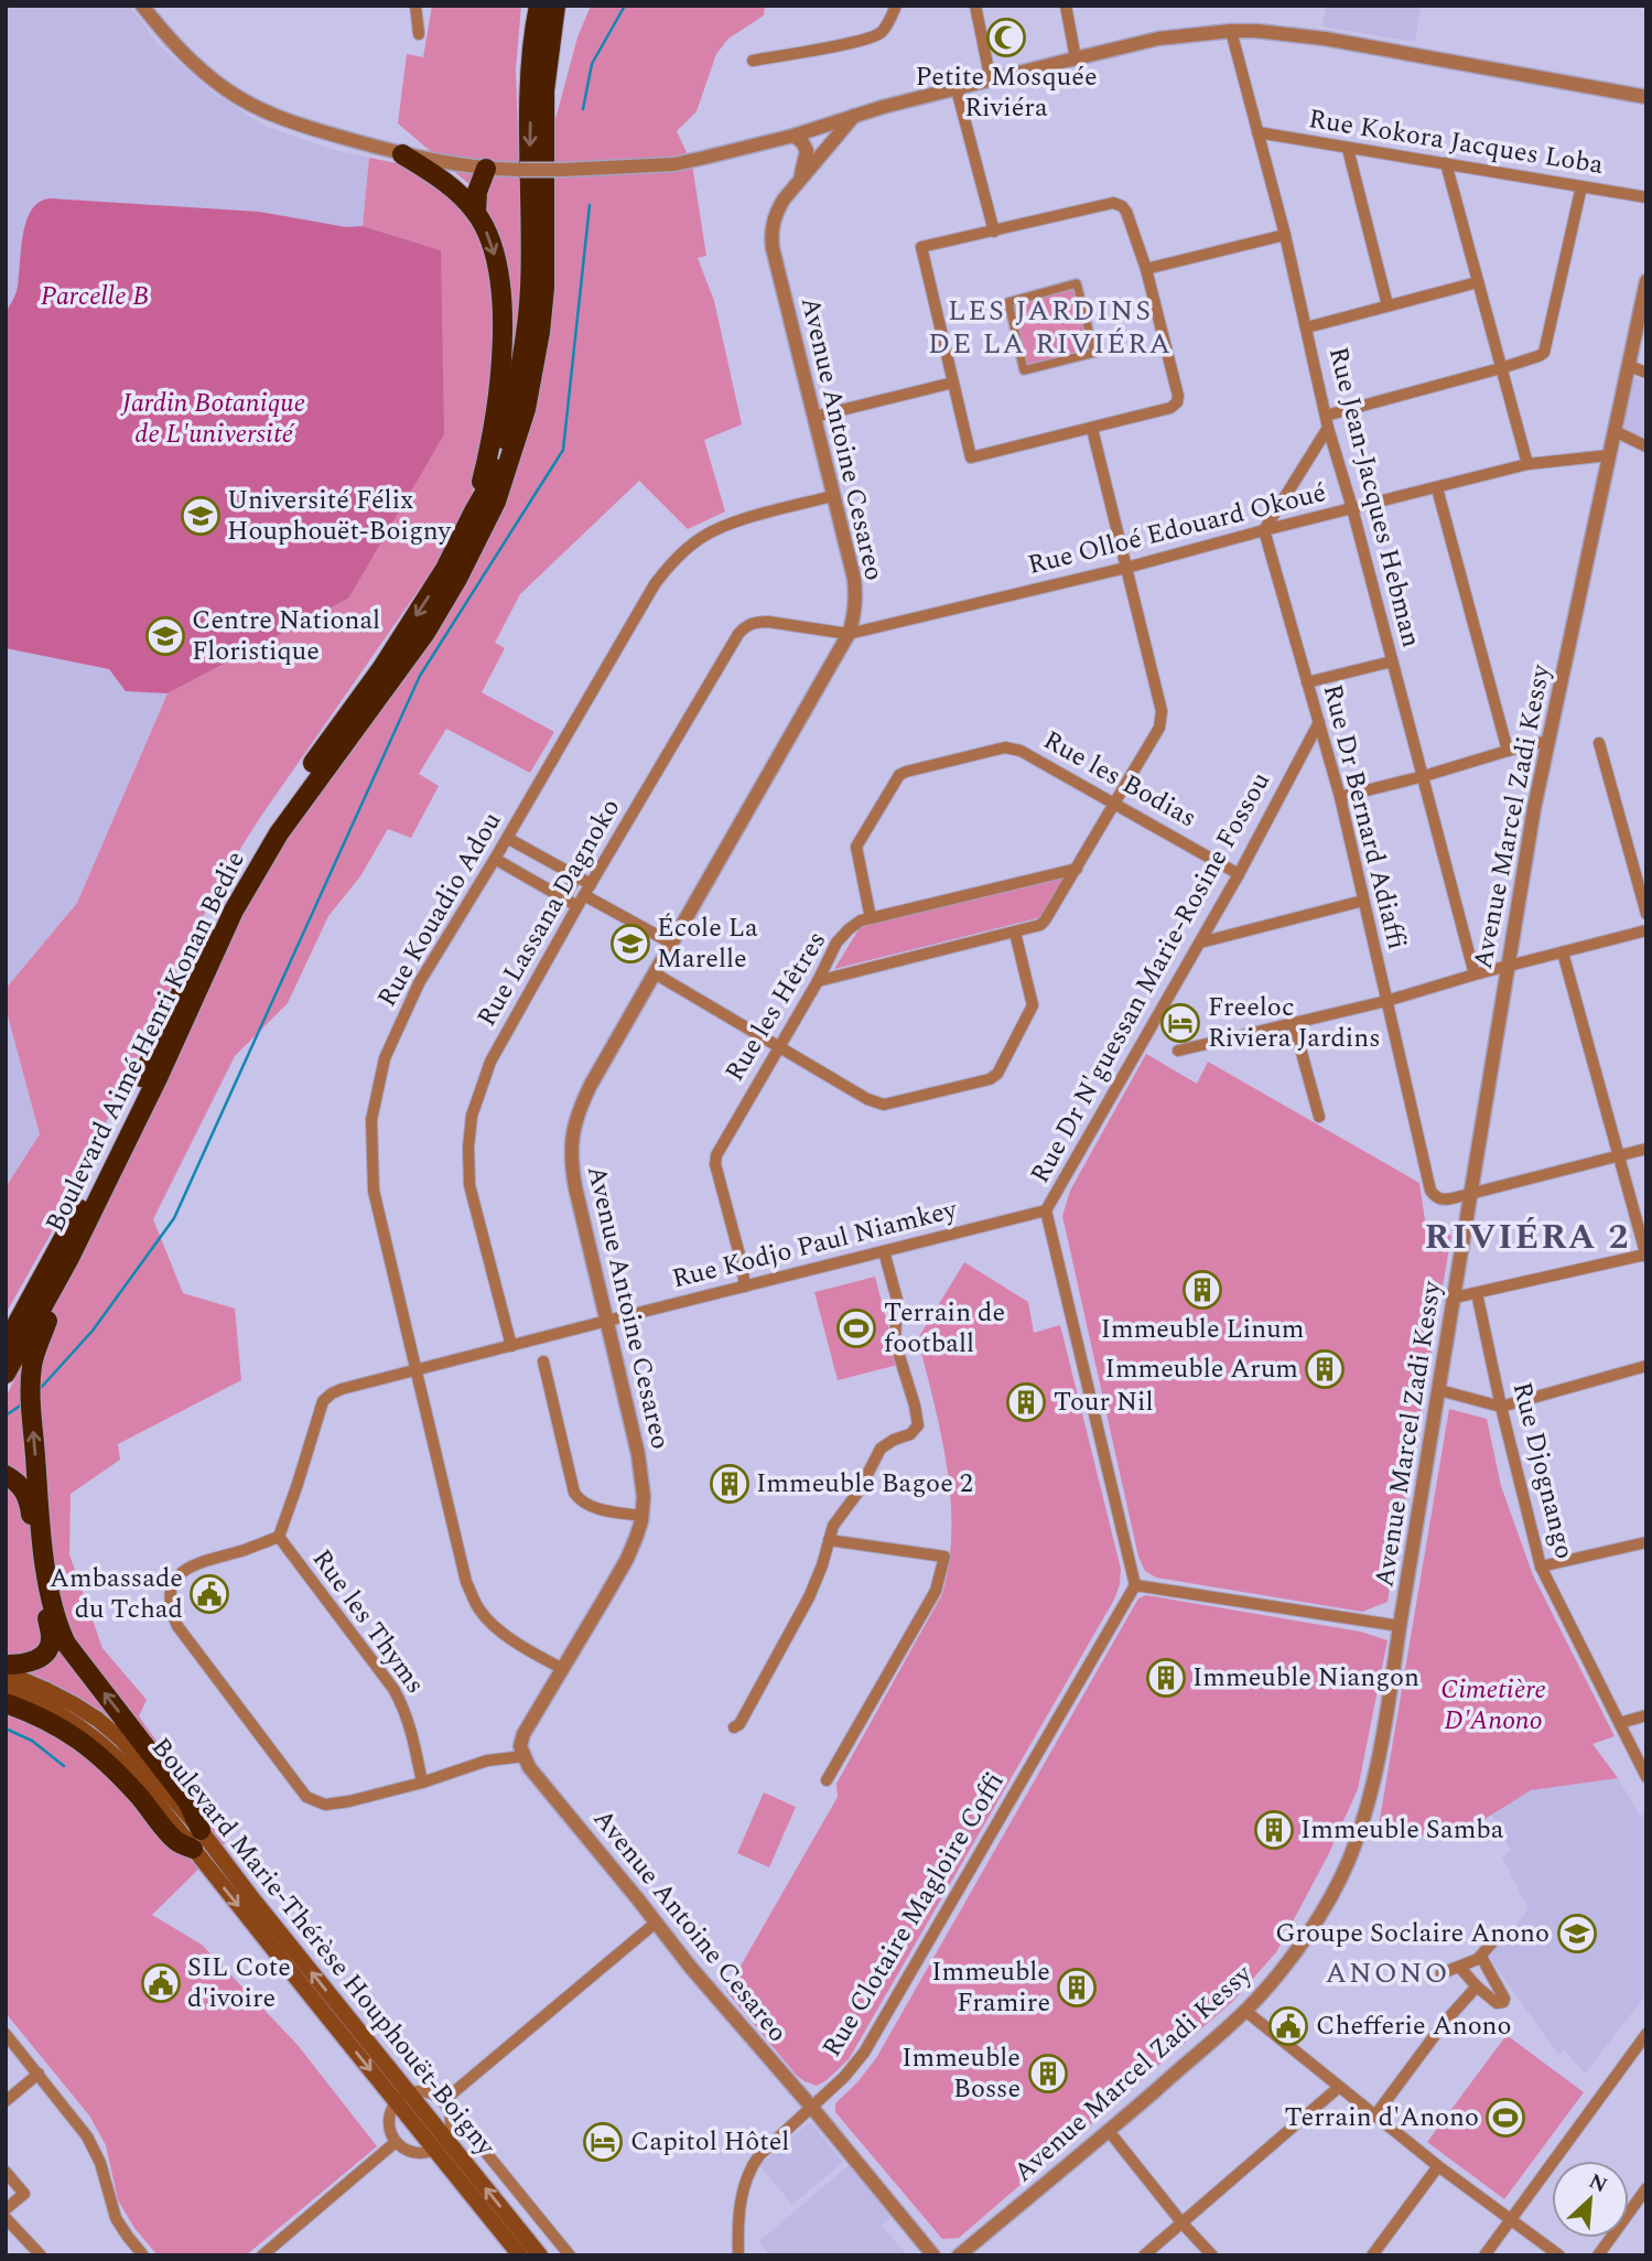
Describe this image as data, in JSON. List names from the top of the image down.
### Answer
{
  "streets": {
    "highway": ["Boulevard Aimé Henri Konan Bedie"],
    "main road": ["Boulevard Marie-Thérèse Houphouët-Boigny"],
    "street": [
      "Rue Kokora Jacques Loba",
      "Avenue Antoine Cesareo",
      "Rue Jean-Jacques Hebman",
      "Rue Olloé Edouard Okoué",
      "Rue les Bodias",
      "Rue Dr Bernard Adiaffi",
      "Avenue Marcel Zadi Kessy",
      "Rue Kouadio Adou",
      "Rue Lassana Dagnoko",
      "Rue Dr N'guessan Marie-Rosine Fossou",
      "Rue les Hêtres",
      "Rue Kodjo Paul Niamkey",
      "Rue Djognango",
      "Rue les Thyms",
      "Rue Clotaire Magloire Coffi"
    ]
  },
  "crossings": [
    ["Rue Kokora Jacques Loba", "Rue Jean-Jacques Hebman"],
    ["Avenue Antoine Cesareo", "Rue Olloé Edouard Okoué"],
    ["Avenue Antoine Cesareo", "Rue Kouadio Adou"],
    ["Avenue Antoine Cesareo", "Rue Lassana Dagnoko"],
    ["Avenue Antoine Cesareo", "Rue Kodjo Paul Niamkey"],
    ["Avenue Antoine Cesareo", "Rue Clotaire Magloire Coffi"],
    ["Rue Jean-Jacques Hebman", "Rue Olloé Edouard Okoué"],
    ["Rue Olloé Edouard Okoué", "Rue Dr Bernard Adiaffi"],
    ["Rue Olloé Edouard Okoué", "Avenue Marcel Zadi Kessy"],
    ["Rue Olloé Edouard Okoué", "Rue Lassana Dagnoko"],
    ["Rue les Bodias", "Rue Dr N'guessan Marie-Rosine Fossou"],
    ["Rue les Bodias", "Rue les Hêtres"],
    ["Rue Dr Bernard Adiaffi", "Avenue Marcel Zadi Kessy"],
    ["Rue Dr Bernard Adiaffi", "Rue Dr N'guessan Marie-Rosine Fossou"],
    ["Rue Kouadio Adou", "Rue Kodjo Paul Niamkey"],
    ["Rue Lassana Dagnoko", "Rue Kodjo Paul Niamkey"],
    ["Rue Dr N'guessan Marie-Rosine Fossou", "Rue Kodjo Paul Niamkey"],
    ["Rue Dr N'guessan Marie-Rosine Fossou", "Rue Clotaire Magloire Coffi"],
    ["Rue les Hêtres", "Rue Kodjo Paul Niamkey"],
    ["Rue Kodjo Paul Niamkey", "Rue les Thyms"]
  ],
  "districts": ["LES JARDINS DE LA RIVIÉRA", "RIVIÉRA 2", "ANONO"],
  "parks": ["Parcelle B", "Jardin Botanique de L'université", "Cimetière D'Anono"],
  "places": {
    "mosque": ["Petite Mosquée Riviéra"],
    "school or university": [
      "Université Félix Houphouët-Boigny",
      "Centre National Floristique",
      "École La Marelle",
      "Groupe Soclaire Anono"
    ],
    "hotel": ["Freeloc Riviera Jardins", "Capitol Hôtel"],
    "building": [
      "Immeuble Linum",
      "Immeuble Arum",
      "Tour Nil",
      "Immeuble Bagoe 2",
      "Immeuble Niangon",
      "Immeuble Samba",
      "Immeuble Framire",
      "Immeuble Bosse"
    ],
    "sports": ["Terrain de football", "Terrain d'Anono"],
    "public building": ["Ambassade du Tchad", "SIL Cote d'ivoire", "Chefferie Anono"]
  },
  "north": "top right"
}
